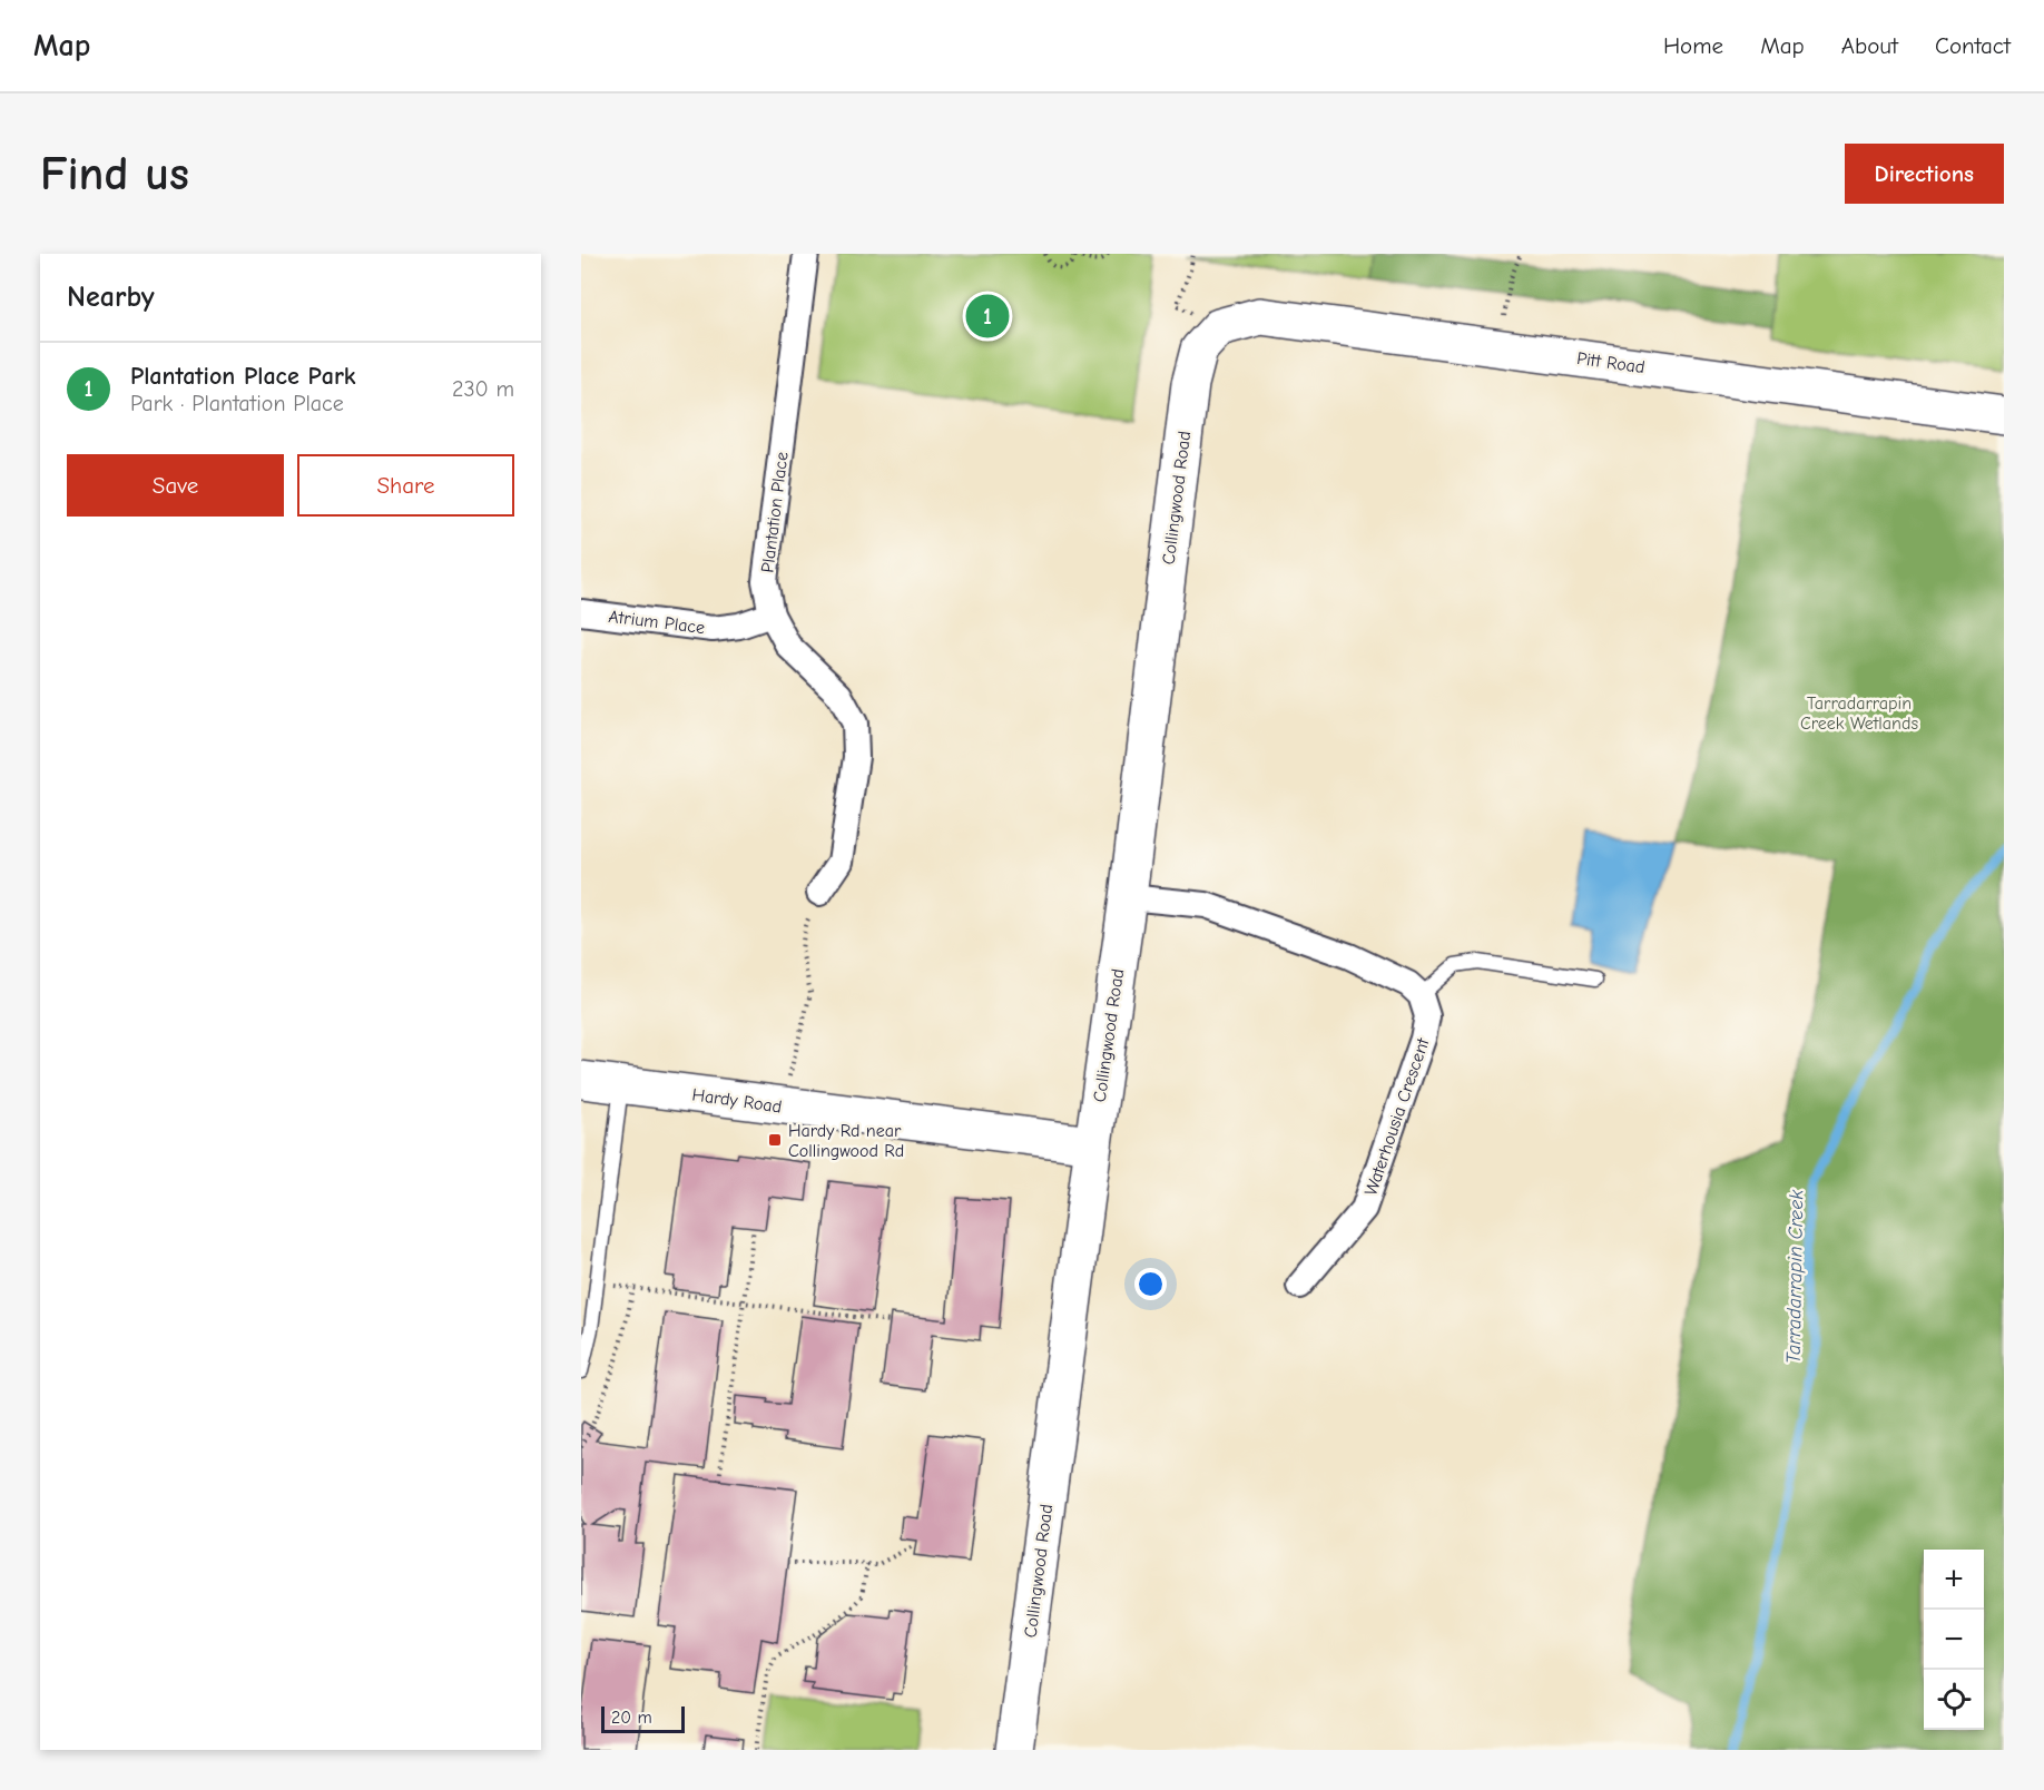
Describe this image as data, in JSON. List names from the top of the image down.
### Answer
{
  "streets": {
    "street": [
      "Pitt Road",
      "Collingwood Road",
      "Plantation Place",
      "Atrium Place",
      "Hardy Road",
      "Waterhousia Crescent"
    ]
  },
  "crossings": [
    ["Pitt Road", "Collingwood Road"],
    ["Collingwood Road", "Hardy Road"],
    ["Plantation Place", "Atrium Place"]
  ],
  "water": ["Tarradarrapin Creek"],
  "parks": ["Tarradarrapin Creek Wetlands"],
  "places": {
    "transit": ["Hardy Rd near Collingwood Rd"]
  },
  "scale_bar": "20 m",
  "page": {
    "header": "Map",
    "nav": [
      "Home",
      "Map",
      "About",
      "Contact"
    ],
    "buttons": [
      "Directions",
      ["Save", "Share"]
    ],
    "title": "Find us",
    "heading": "Nearby",
    "pins": "1",
    "list": [
      {
        "mark": "1",
        "name": "Plantation Place Park",
        "note": "Park · Plantation Place",
        "value": "230 m"
      }
    ],
    "map_buttons": ["+", "−"],
    "scale": "20 m"
  }
}
